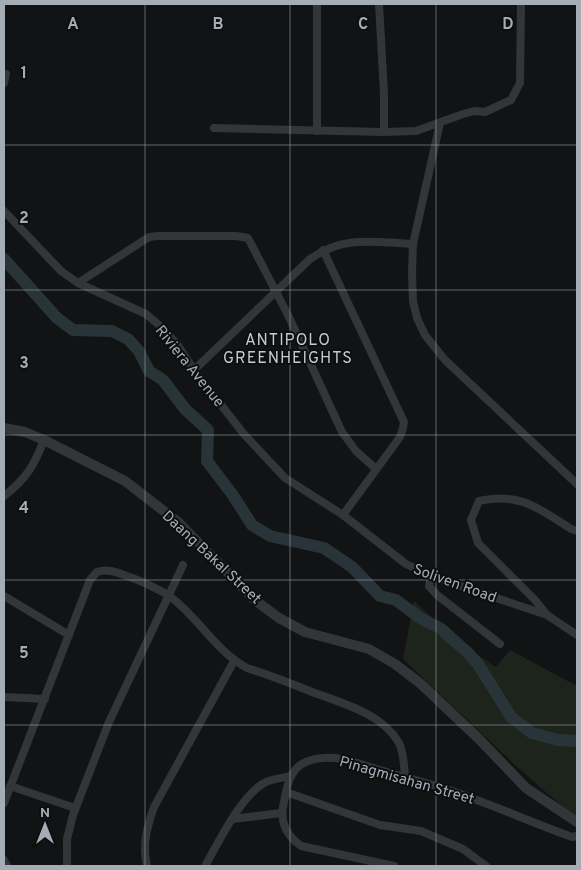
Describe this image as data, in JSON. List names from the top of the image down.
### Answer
{
  "streets": {
    "street": [
      "Riviera Avenue",
      "Daang Bakal Street",
      "Soliven Road",
      "Pinagmisahan Street"
    ]
  },
  "crossings": [
    ["Riviera Avenue", "Soliven Road"]
  ],
  "districts": ["ANTIPOLO GREENHEIGHTS"],
  "north": "top",
  "grid": {
    "columns": [
      "A",
      "B",
      "C",
      "D"
    ],
    "rows": [
      "1",
      "2",
      "3",
      "4",
      "5"
    ]
  }
}
